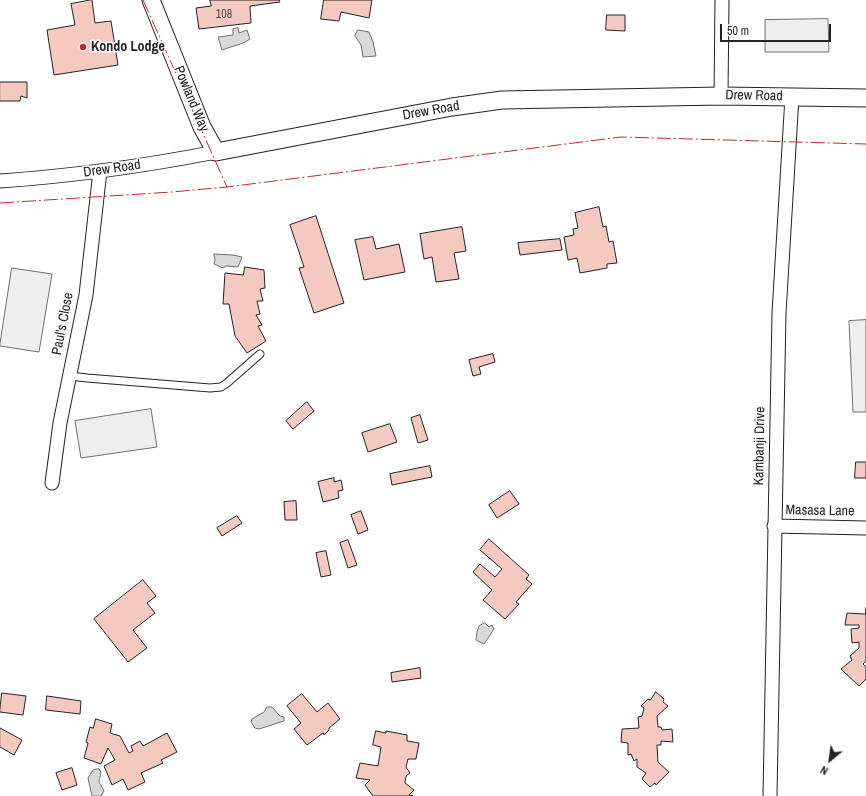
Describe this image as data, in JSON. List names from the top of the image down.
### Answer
{
  "streets": {
    "street": [
      "Drew Road",
      "Powland Way",
      "Paul's Close",
      "Kambanji Drive",
      "Masasa Lane"
    ]
  },
  "crossings": [
    ["Drew Road", "Powland Way"],
    ["Drew Road", "Paul's Close"],
    ["Drew Road", "Kambanji Drive"],
    ["Kambanji Drive", "Masasa Lane"]
  ],
  "places": ["Kondo Lodge"],
  "house_numbers": ["108"],
  "scale_bar": "50 m",
  "north": "bottom left"
}
